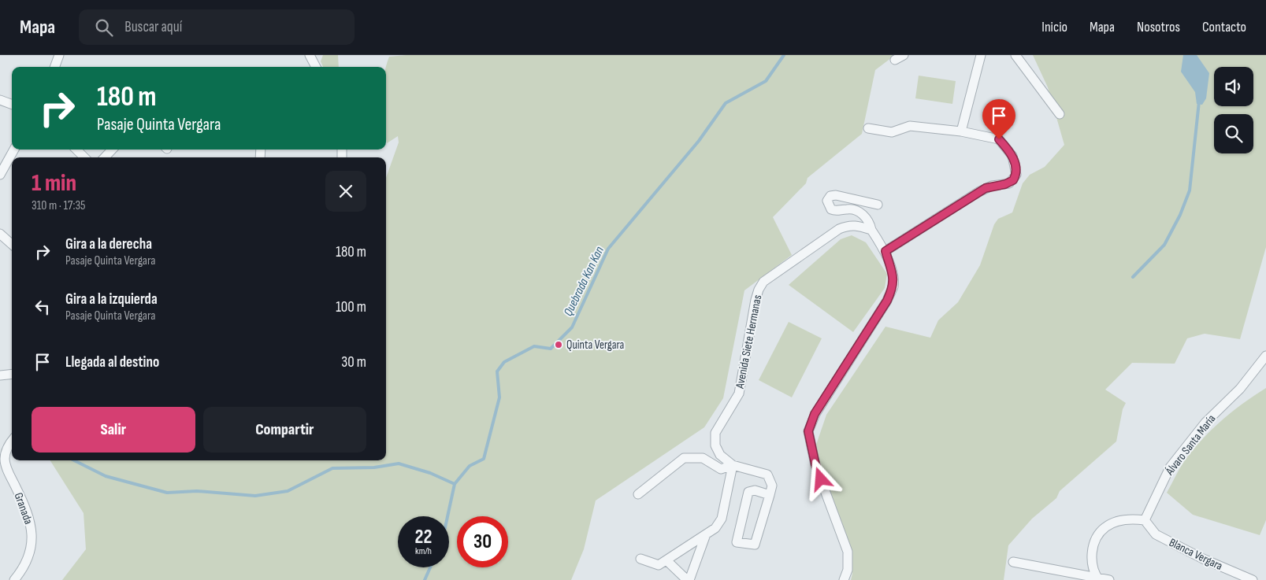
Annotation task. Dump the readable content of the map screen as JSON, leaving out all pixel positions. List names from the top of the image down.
{
  "streets": {
    "street": [
      "Avenida Siete Hermanas",
      "Álvaro Santa María",
      "Granada",
      "Blanca Vergara"
    ]
  },
  "crossings": [
    ["Álvaro Santa María", "Blanca Vergara"]
  ],
  "water": ["Quebrada Kan Kan"],
  "places": ["Quinta Vergara"],
  "page": {
    "header": "Mapa",
    "search": "Buscar aquí",
    "nav": [
      "Inicio",
      "Mapa",
      "Nosotros",
      "Contacto"
    ],
    "turn": ["180 m", "Pasaje Quinta Vergara"],
    "heading": ["1 min", "310 m · 17:35"],
    "list": [
      {
        "name": "Gira a la derecha",
        "note": "Pasaje Quinta Vergara",
        "value": "180 m"
      },
      {
        "name": "Gira a la izquierda",
        "note": "Pasaje Quinta Vergara",
        "value": "100 m"
      },
      {
        "name": "Llegada al destino",
        "value": "30 m"
      }
    ],
    "buttons": ["Salir", "Compartir"],
    "speed": "22 km/h",
    "limit": "30"
  }
}
